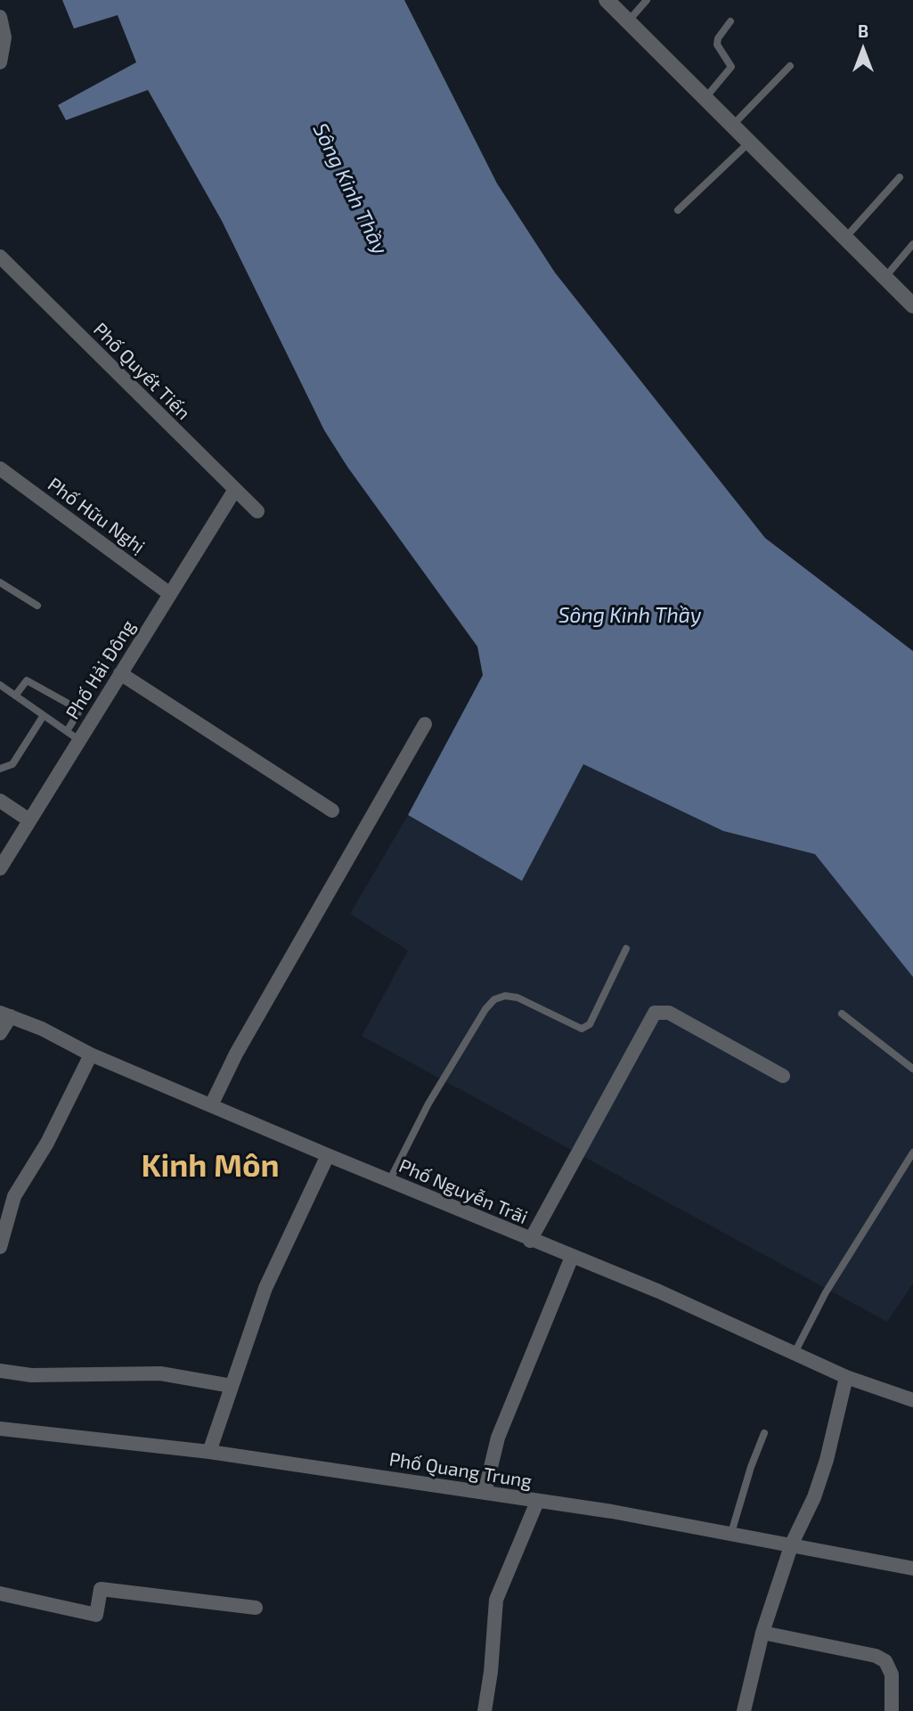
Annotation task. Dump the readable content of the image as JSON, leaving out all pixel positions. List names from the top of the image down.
{
  "streets": {
    "street": [
      "Phố Quyết Tiến",
      "Phố Hữu Nghị",
      "Phố Hải Đông",
      "Phố Nguyễn Trãi",
      "Phố Quang Trung"
    ]
  },
  "crossings": [
    ["Phố Quyết Tiến", "Phố Hải Đông"],
    ["Phố Hữu Nghị", "Phố Hải Đông"]
  ],
  "districts": ["Kinh Môn"],
  "water": ["Sông Kinh Thầy"],
  "north": "top"
}
